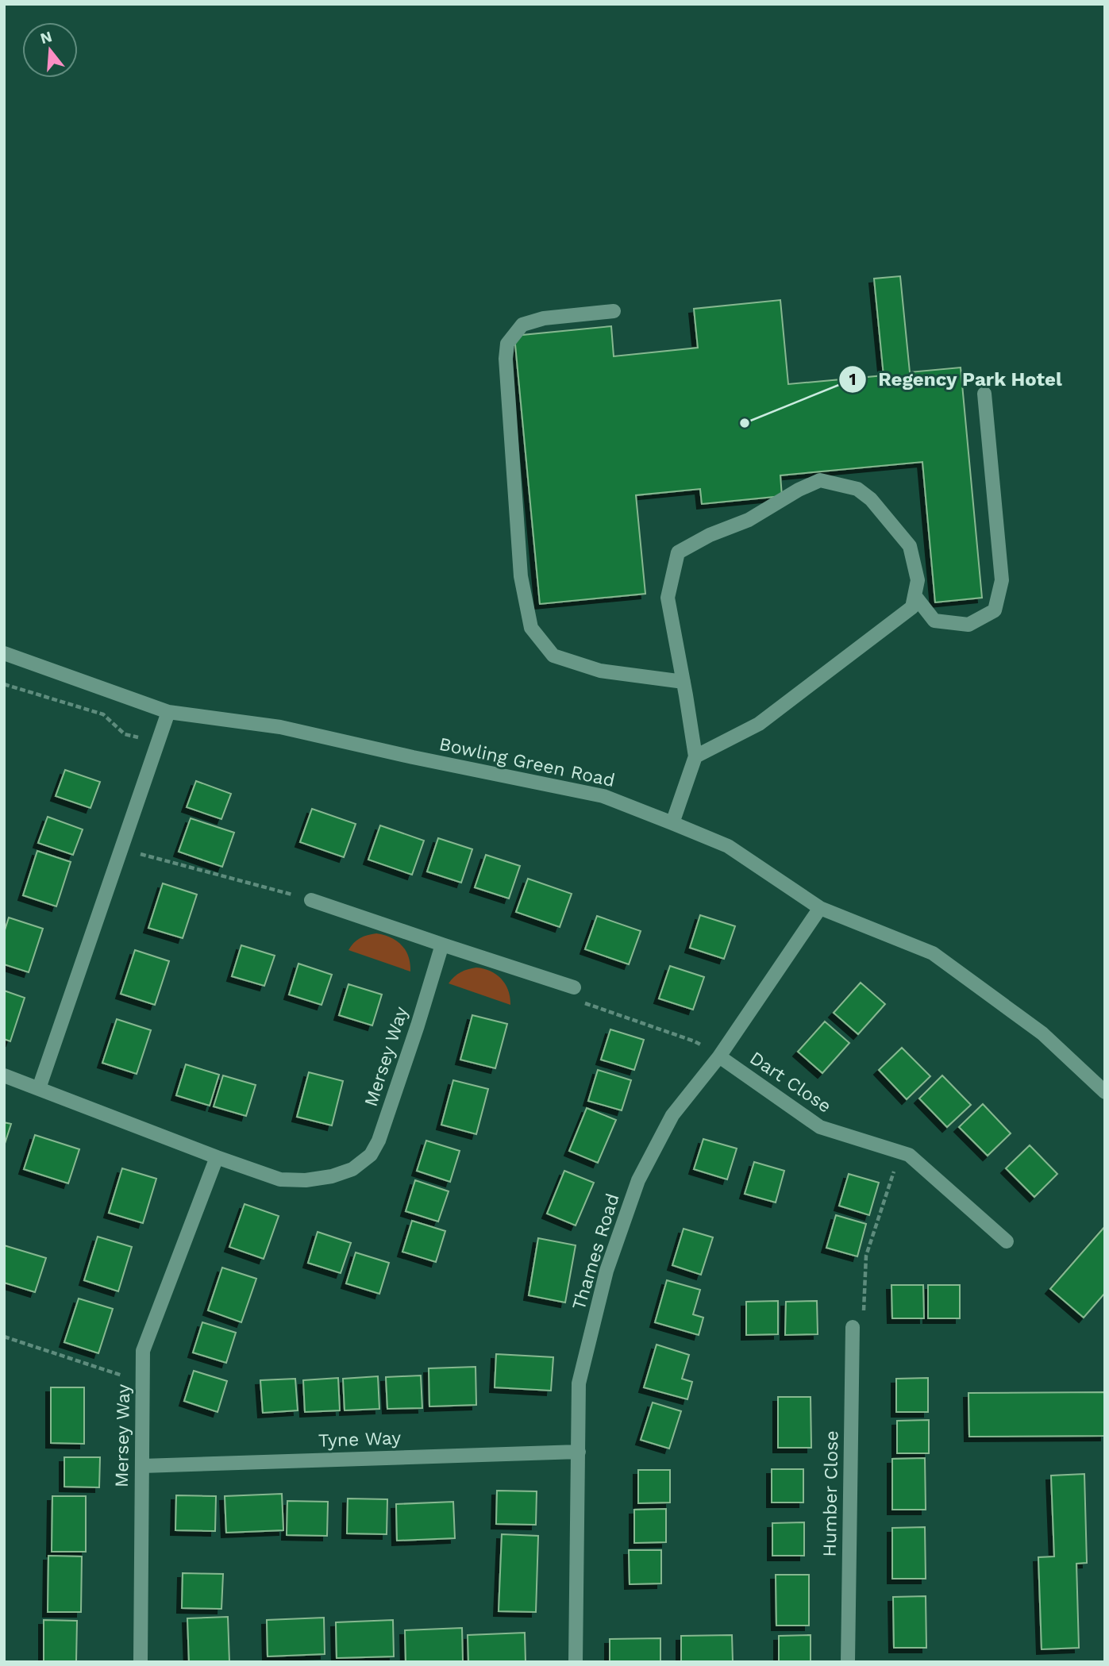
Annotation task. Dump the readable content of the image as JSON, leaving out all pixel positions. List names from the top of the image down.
{
  "streets": {
    "street": [
      "Bowling Green Road",
      "Mersey Way",
      "Dart Close",
      "Thames Road",
      "Tyne Way",
      "Humber Close"
    ]
  },
  "crossings": [
    ["Bowling Green Road", "Thames Road"],
    ["Mersey Way", "Tyne Way"],
    ["Dart Close", "Thames Road"],
    ["Thames Road", "Tyne Way"]
  ],
  "places": ["Regency Park Hotel"],
  "north": "top"
}
